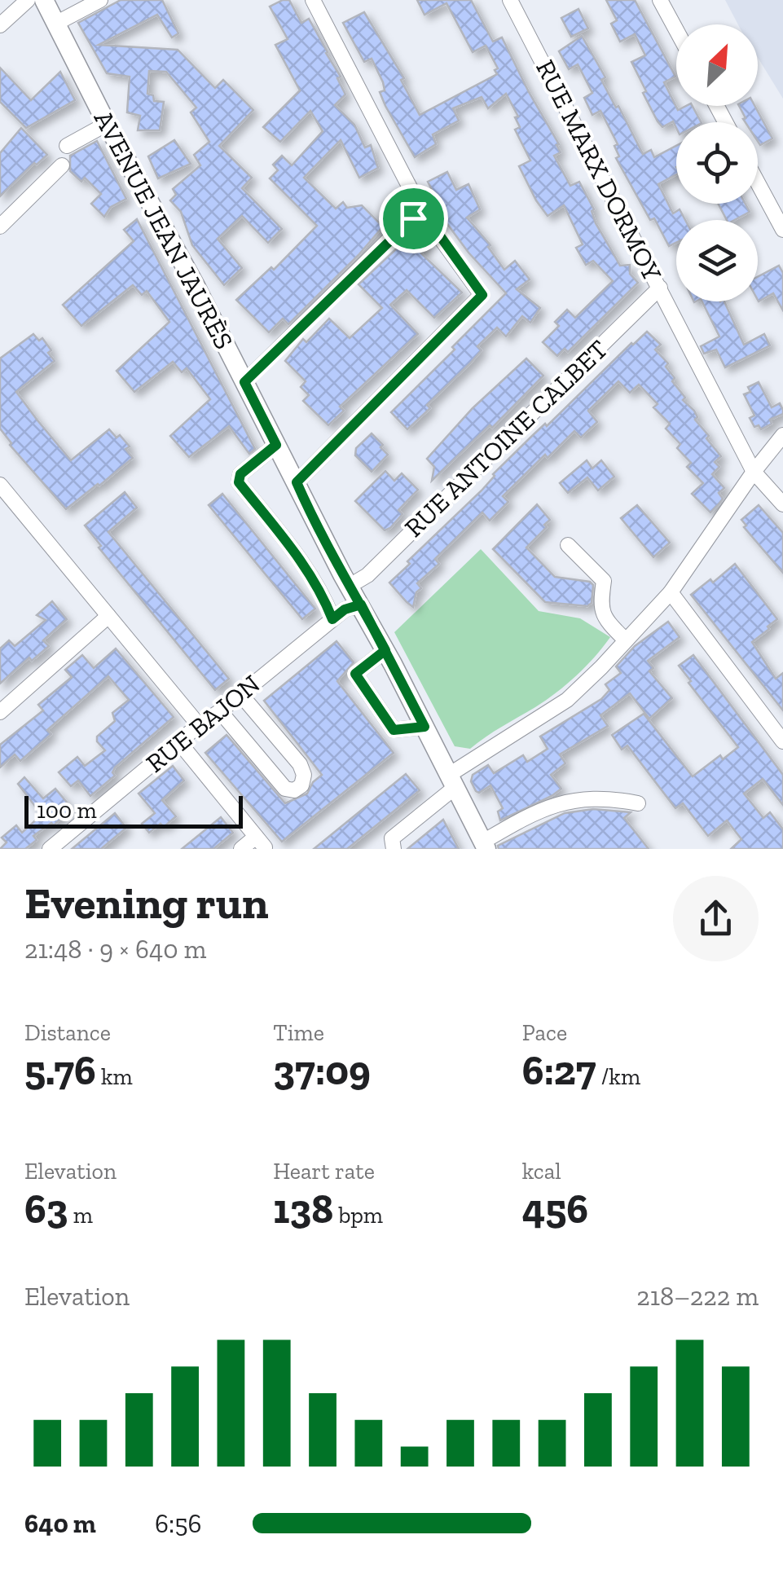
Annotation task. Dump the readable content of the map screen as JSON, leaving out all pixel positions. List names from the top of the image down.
{
  "streets": {
    "main road": ["AVENUE JEAN JAURÈS"],
    "street": ["RUE MARX DORMOY", "RUE ANTOINE CALBET", "RUE BAJON"]
  },
  "crossings": [
    ["RUE MARX DORMOY", "RUE ANTOINE CALBET"],
    ["AVENUE JEAN JAURÈS", "RUE ANTOINE CALBET"],
    ["AVENUE JEAN JAURÈS", "RUE BAJON"]
  ],
  "scale_bar": "100 m",
  "north": "top right",
  "page": {
    "scale": "100 m",
    "heading": ["Evening run", "21:48 · 9 × 640 m"],
    "stats": [
      ["Distance", "5.76 km"],
      ["Time", "37:09"],
      ["Pace", "6:27 /km"],
      ["Elevation", "63 m"],
      ["Heart rate", "138 bpm"],
      ["kcal", "456"]
    ],
    "chart": ["Elevation", "218–222 m"],
    "list": [
      {
        "name": "640 m",
        "note": "6:56"
      }
    ]
  }
}
